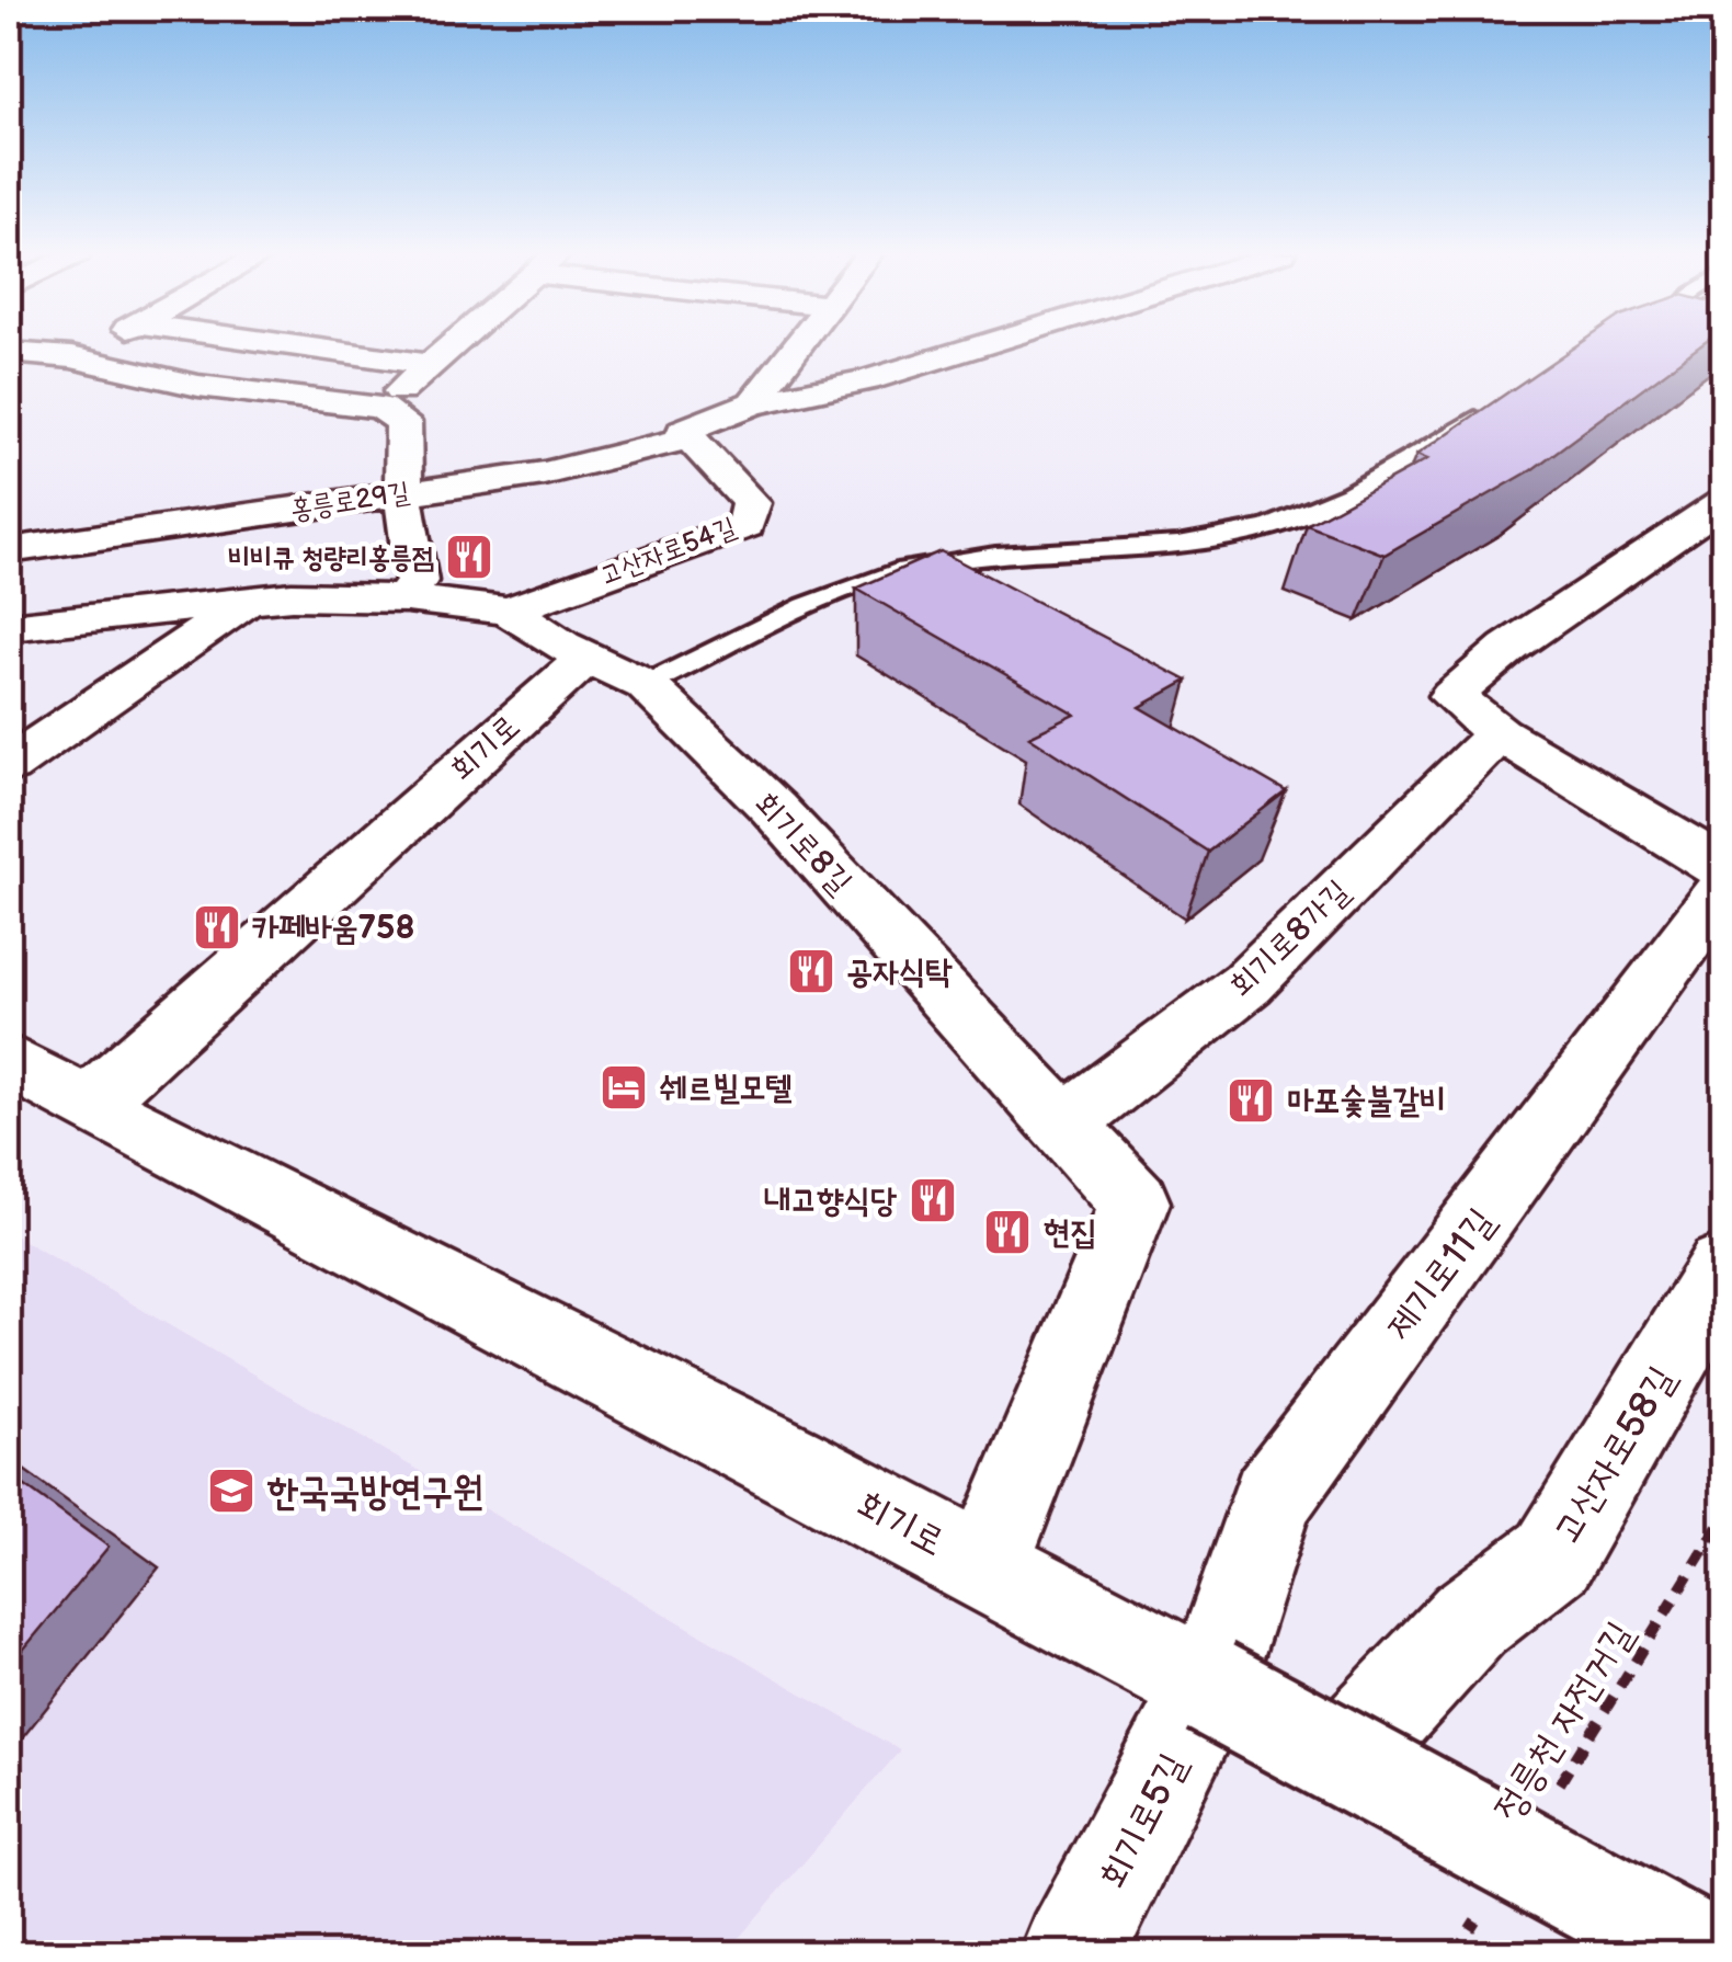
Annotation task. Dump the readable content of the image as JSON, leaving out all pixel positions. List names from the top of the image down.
{
  "streets": {
    "street": [
      "홍릉로29길",
      "고산자로54길",
      "회기로",
      "회기로8길",
      "회기로8가길",
      "제기로11길",
      "고산자로58길",
      "회기로5길"
    ],
    "path": ["정릉천 자전거길"]
  },
  "crossings": [
    ["홍릉로29길", "고산자로54길"],
    ["고산자로54길", "회기로8길"],
    ["회기로", "회기로8길"],
    ["회기로", "제기로11길"],
    ["회기로", "고산자로58길"],
    ["회기로", "회기로5길"],
    ["회기로8길", "회기로8가길"],
    ["제기로11길", "회기로5길"]
  ],
  "places": {
    "restaurant": [
      "비비큐 청량리홍릉점",
      "카페바움758",
      "공자식탁",
      "마포숯불갈비",
      "내고향식당",
      "현집"
    ],
    "hotel": ["쉐르빌모텔"],
    "school or university": ["한국국방연구원"]
  }
}
